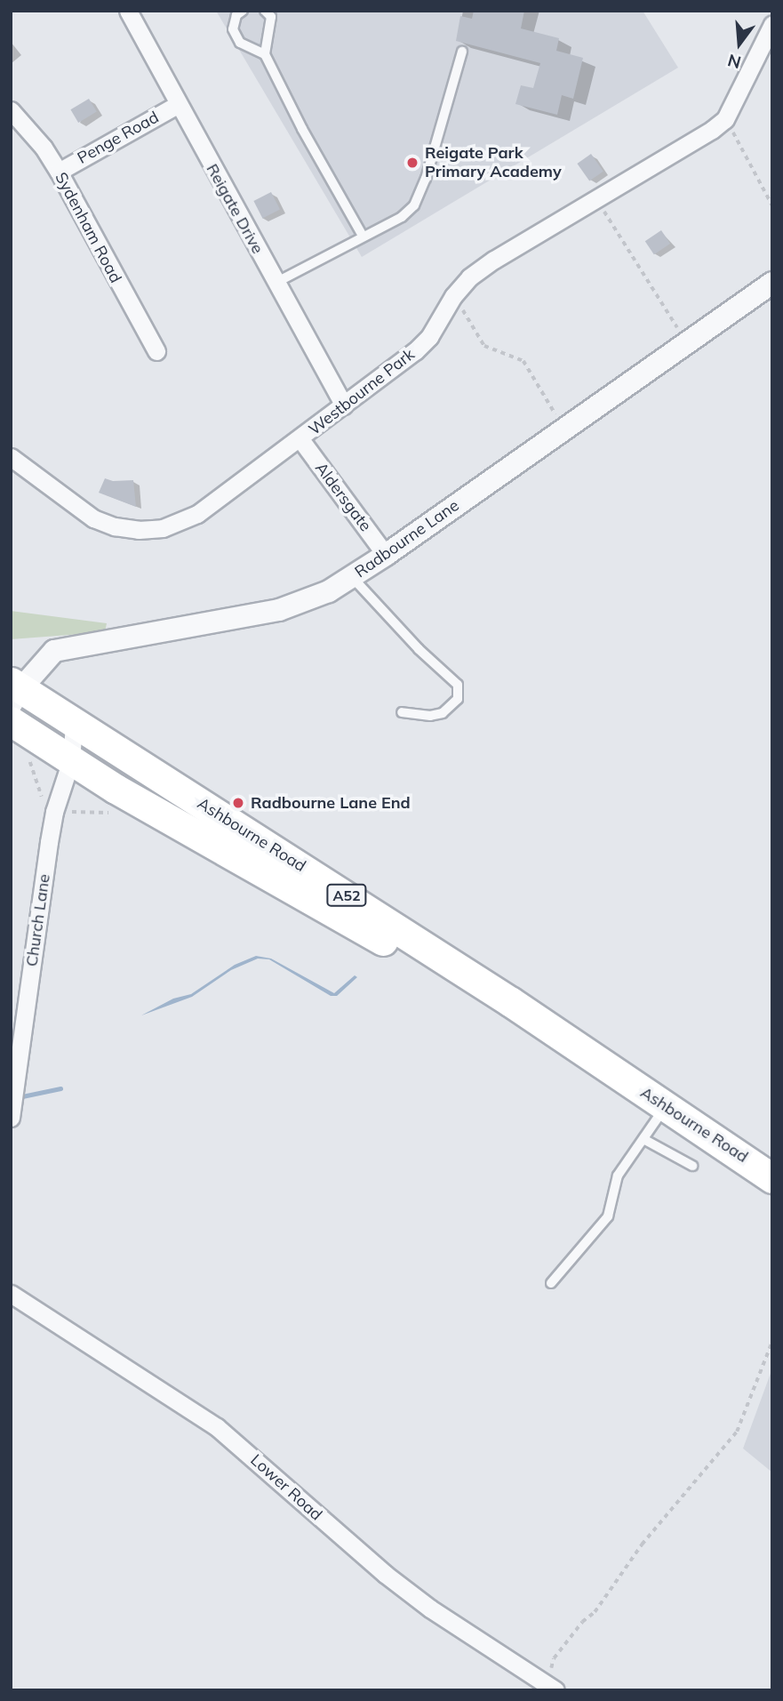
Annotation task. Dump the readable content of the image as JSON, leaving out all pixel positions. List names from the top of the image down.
{
  "streets": {
    "highway": ["Ashbourne Road", "A52"],
    "street": [
      "Penge Road",
      "Reigate Drive",
      "Sydenham Road",
      "Westbourne Park",
      "Aldersgate",
      "Radbourne Lane",
      "Church Lane",
      "Lower Road"
    ]
  },
  "crossings": [
    ["Penge Road", "Reigate Drive"],
    ["Penge Road", "Sydenham Road"],
    ["Reigate Drive", "Westbourne Park"],
    ["Westbourne Park", "Aldersgate"],
    ["Aldersgate", "Radbourne Lane"],
    ["Radbourne Lane", "Ashbourne Road"],
    ["Ashbourne Road", "Church Lane"]
  ],
  "places": ["Reigate Park Primary Academy", "Radbourne Lane End"],
  "north": "bottom"
}
